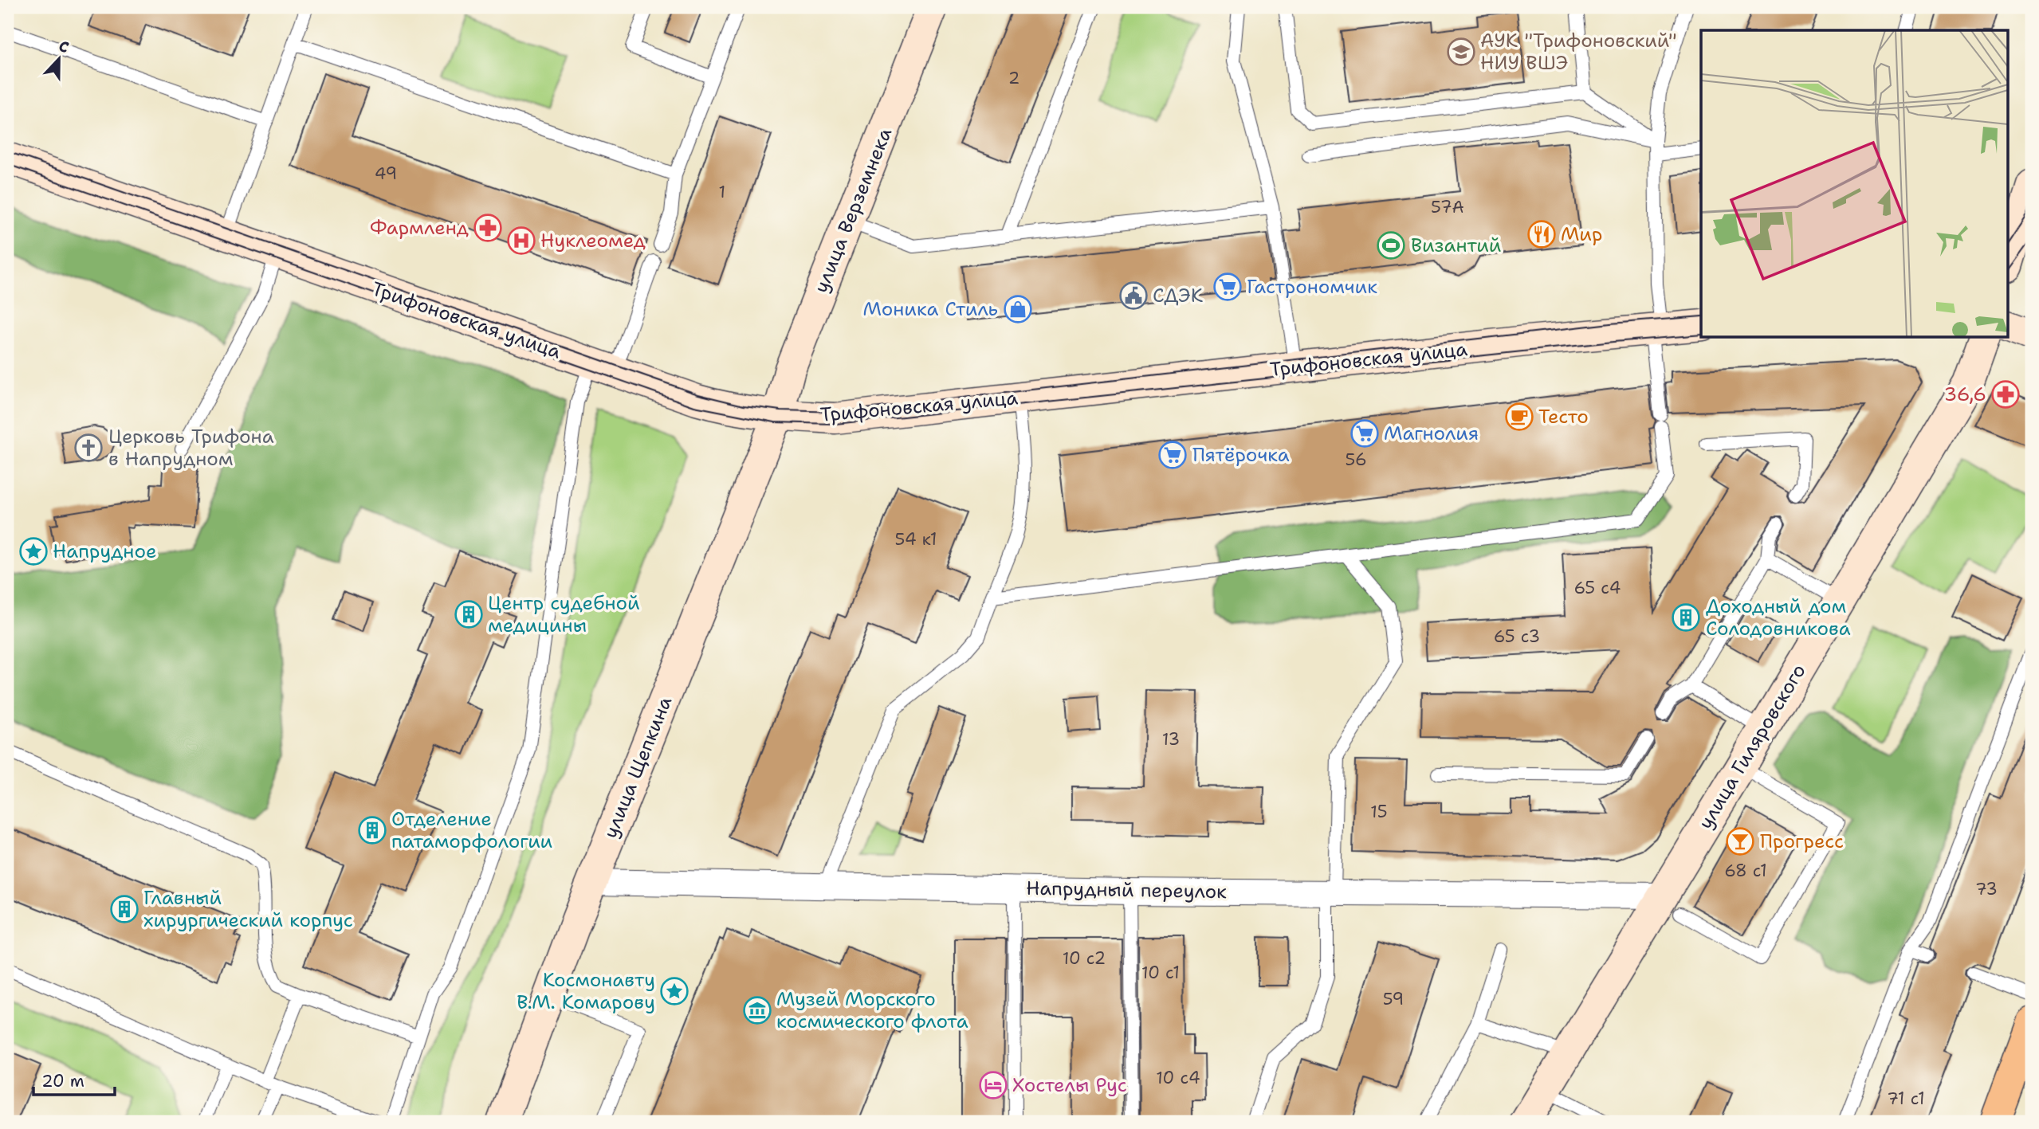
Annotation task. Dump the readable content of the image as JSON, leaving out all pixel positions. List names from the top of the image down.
{
  "streets": {
    "street": [
      "улица Верземнека",
      "Трифоновская улица",
      "улица Гиляровского",
      "улица Щепкина",
      "Напрудный переулок"
    ]
  },
  "crossings": [
    ["улица Верземнека", "Трифоновская улица"],
    ["улица Верземнека", "улица Щепкина"],
    ["Трифоновская улица", "улица Щепкина"],
    ["улица Гиляровского", "Напрудный переулок"],
    ["улица Щепкина", "Напрудный переулок"]
  ],
  "places": {
    "school or university": ["АУК \"Трифоновский\" НИУ ВШЭ"],
    "pharmacy": ["Фармленд", "36,6"],
    "restaurant": ["Мир"],
    "hospital": ["Нуклеомед"],
    "sports": ["Византий"],
    "supermarket": ["Гастрономчик", "Магнолия", "Пятёрочка"],
    "public building": ["СДЭК"],
    "shop": ["Моника Стиль"],
    "cafe": ["Тесто"],
    "church": ["Церковь Трифона в Напрудном"],
    "place": ["Напрудное", "Космонавту В.М. Комарову"],
    "building": [
      "Центр судебной медицины",
      "Доходный дом Солодовникова",
      "Отделение патаморфологии",
      "Главный хирургический корпус"
    ],
    "bar": ["Прогресс"],
    "museum": ["Музей Морского космического флота"],
    "hotel": ["Хостелы Рус"]
  },
  "house_numbers": [
    "2",
    "49",
    "1",
    "57А",
    "56",
    "54 к1",
    "65 с4",
    "65 с3",
    "13",
    "15",
    "68 с1",
    "73",
    "10 с2",
    "10 с1",
    "59",
    "10 с4",
    "71 с1"
  ],
  "scale_bar": "20 m",
  "north": "top"
}
